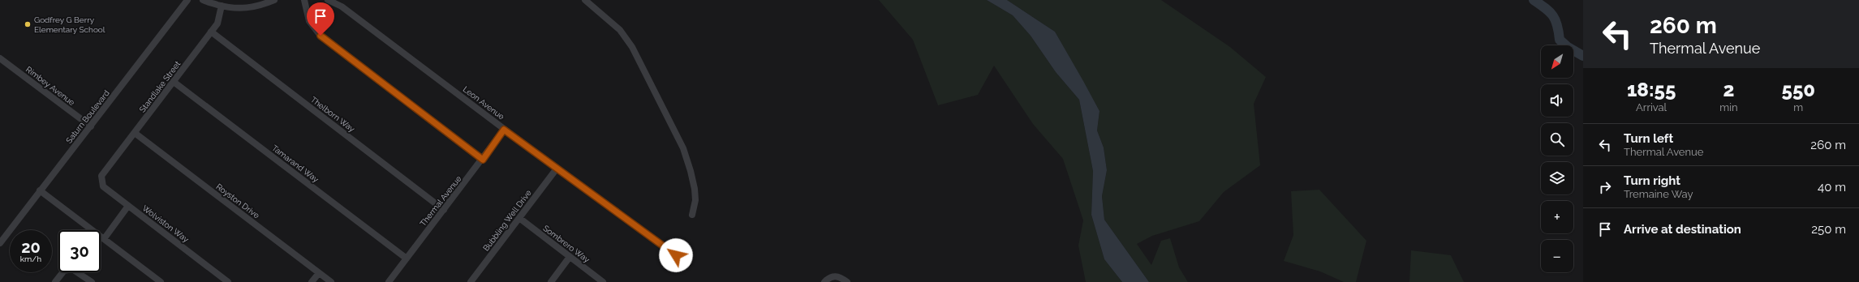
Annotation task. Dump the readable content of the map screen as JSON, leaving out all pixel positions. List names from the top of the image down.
{
  "streets": {
    "street": [
      "Rimbey Avenue",
      "Standlake Street",
      "Leon Avenue",
      "Thelborn Way",
      "Saturn Boulevard",
      "Tamarand Way",
      "Royston Drive",
      "Thermal Avenue",
      "Bubbling Well Drive",
      "Wolviston Way",
      "Sombrero Way"
    ]
  },
  "crossings": [
    ["Rimbey Avenue", "Saturn Boulevard"],
    ["Standlake Street", "Thelborn Way"],
    ["Standlake Street", "Tamarand Way"],
    ["Standlake Street", "Royston Drive"],
    ["Standlake Street", "Wolviston Way"],
    ["Leon Avenue", "Thermal Avenue"],
    ["Leon Avenue", "Bubbling Well Drive"],
    ["Thelborn Way", "Thermal Avenue"],
    ["Tamarand Way", "Thermal Avenue"],
    ["Bubbling Well Drive", "Sombrero Way"]
  ],
  "places": ["Godfrey G Berry Elementary School"],
  "north": "bottom left",
  "page": {
    "turn": ["260 m", "Thermal Avenue"],
    "map_buttons": ["+", "−"],
    "eta": [
      "18:55",
      "Arrival",
      "2",
      "min",
      "550",
      "m"
    ],
    "list": [
      {
        "name": "Turn left",
        "note": "Thermal Avenue",
        "value": "260 m"
      },
      {
        "name": "Turn right",
        "note": "Tremaine Way",
        "value": "40 m"
      },
      {
        "name": "Arrive at destination",
        "value": "250 m"
      }
    ],
    "speed": "20 km/h",
    "limit": "30"
  }
}
